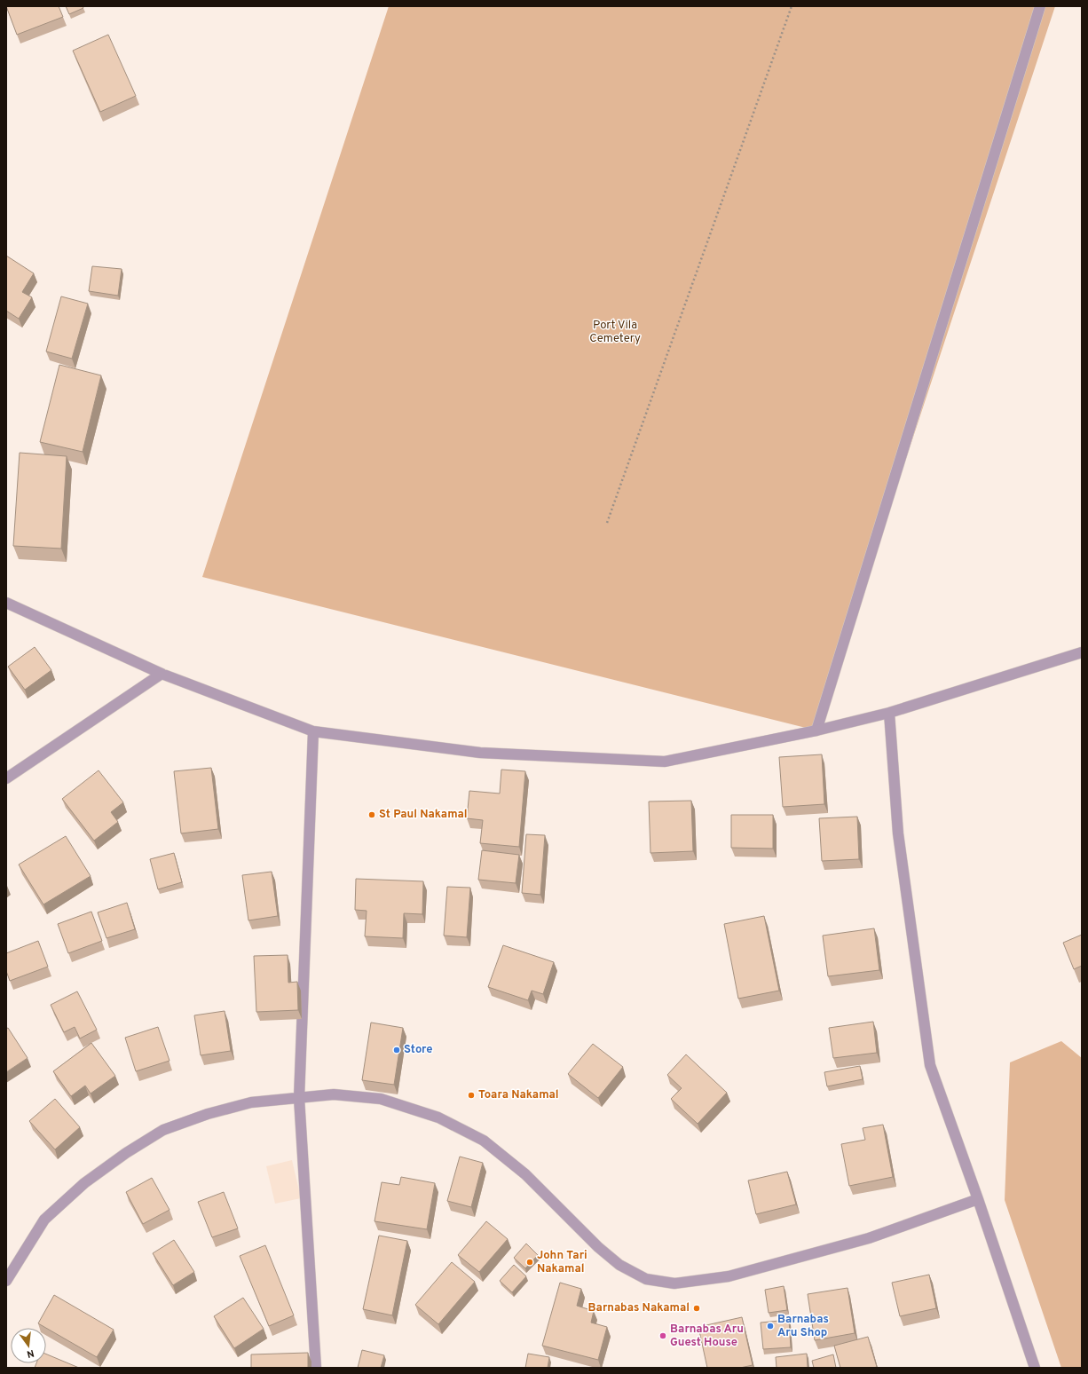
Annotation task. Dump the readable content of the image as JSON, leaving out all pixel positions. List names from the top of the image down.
{
  "parks": ["Port Vila Cemetery"],
  "places": [
    "St Paul Nakamal",
    "Store",
    "Toara Nakamal",
    "John Tari Nakamal",
    "Barnabas Nakamal",
    "Barnabas Aru Shop",
    "Barnabas Aru Guest House"
  ],
  "north": "bottom"
}
